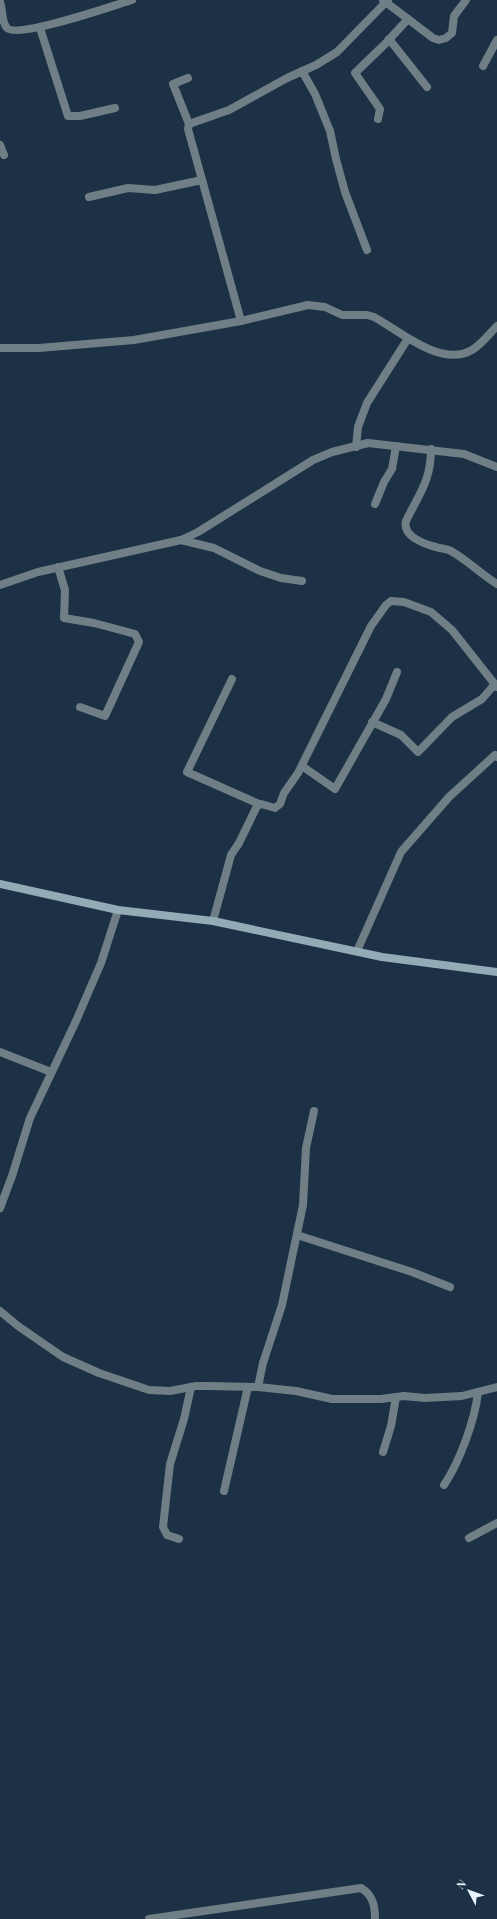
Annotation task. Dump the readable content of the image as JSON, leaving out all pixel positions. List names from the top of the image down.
{
  "north": "top left"
}
